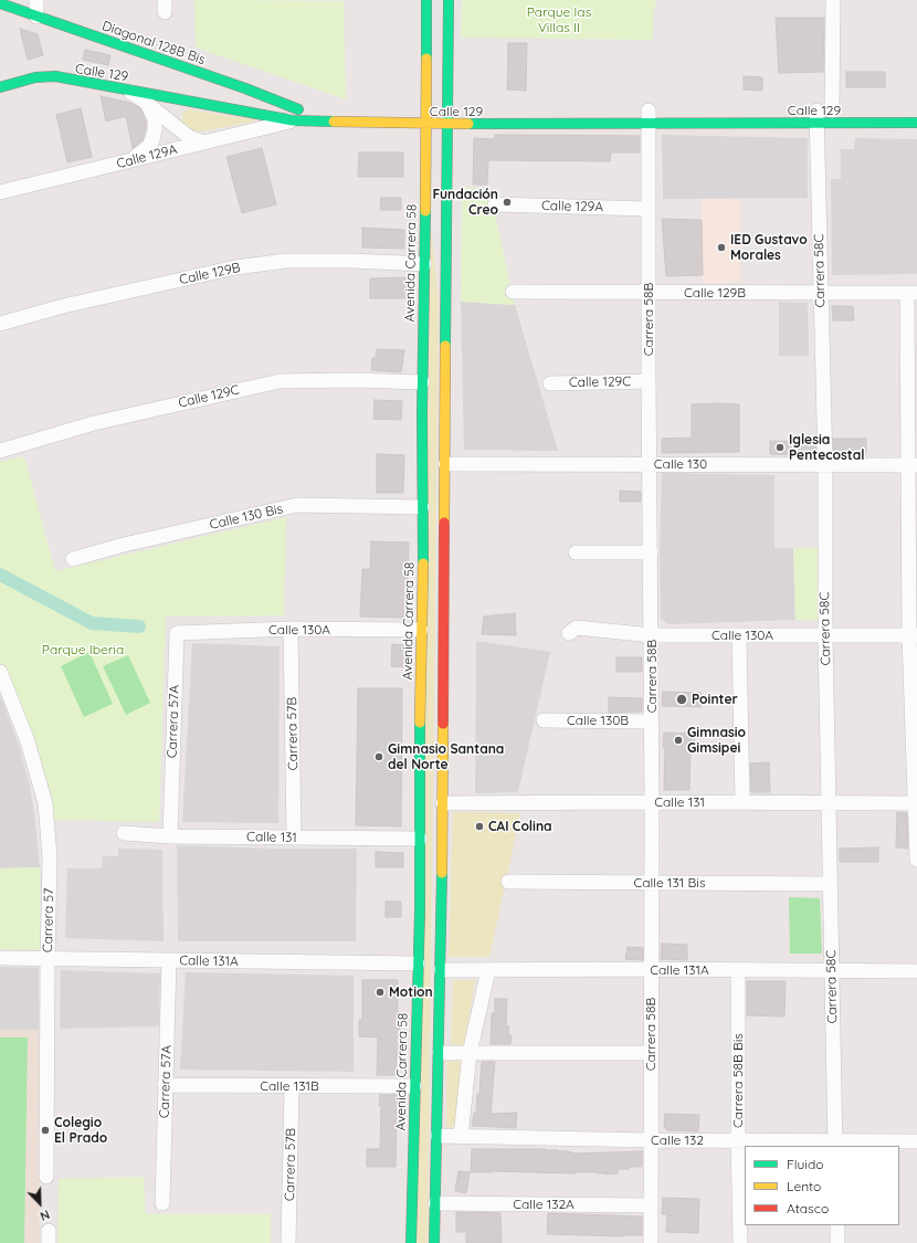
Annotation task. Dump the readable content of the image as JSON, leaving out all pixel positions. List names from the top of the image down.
{
  "streets": {
    "main road": ["Diagonal 128B Bis", "Calle 129", "Avenida Carrera 58"],
    "street": [
      "Calle 129A",
      "Carrera 58C",
      "Calle 129B",
      "Carrera 58B",
      "Calle 129C",
      "Calle 130",
      "Calle 130 Bis",
      "Calle 130A",
      "Calle 130B",
      "Carrera 57A",
      "Carrera 57B",
      "Calle 131",
      "Calle 131 Bis",
      "Carrera 57",
      "Calle 131A",
      "Carrera 58B Bis",
      "Calle 131B",
      "Calle 132",
      "Calle 132A"
    ]
  },
  "crossings": [
    ["Diagonal 128B Bis", "Calle 129"],
    ["Diagonal 128B Bis", "Calle 129A"],
    ["Calle 129", "Calle 129A"],
    ["Calle 129", "Avenida Carrera 58"],
    ["Calle 129", "Carrera 58C"],
    ["Calle 129", "Carrera 58B"],
    ["Calle 129A", "Carrera 58B"],
    ["Avenida Carrera 58", "Calle 129B"],
    ["Avenida Carrera 58", "Calle 129C"],
    ["Avenida Carrera 58", "Calle 130"],
    ["Avenida Carrera 58", "Calle 130 Bis"],
    ["Avenida Carrera 58", "Calle 130A"],
    ["Avenida Carrera 58", "Calle 131"],
    ["Avenida Carrera 58", "Calle 131A"],
    ["Avenida Carrera 58", "Calle 131B"],
    ["Avenida Carrera 58", "Calle 132"],
    ["Avenida Carrera 58", "Calle 132A"],
    ["Carrera 58C", "Calle 129B"],
    ["Carrera 58C", "Calle 130"],
    ["Carrera 58C", "Calle 130A"],
    ["Carrera 58C", "Calle 131"],
    ["Carrera 58C", "Calle 131 Bis"],
    ["Carrera 58C", "Calle 131A"],
    ["Carrera 58C", "Calle 132"],
    ["Calle 129B", "Carrera 58B"],
    ["Carrera 58B", "Calle 129C"],
    ["Carrera 58B", "Calle 130"],
    ["Carrera 58B", "Calle 130A"],
    ["Carrera 58B", "Calle 130B"],
    ["Carrera 58B", "Calle 131"],
    ["Carrera 58B", "Calle 131 Bis"],
    ["Carrera 58B", "Calle 131A"],
    ["Carrera 58B", "Calle 132"],
    ["Carrera 58B", "Calle 132A"],
    ["Calle 130A", "Carrera 57A"],
    ["Calle 130A", "Carrera 57B"],
    ["Carrera 57A", "Calle 131"],
    ["Carrera 57A", "Calle 131A"],
    ["Carrera 57A", "Calle 131B"],
    ["Carrera 57B", "Calle 131"],
    ["Carrera 57B", "Calle 131B"],
    ["Carrera 57", "Calle 131A"],
    ["Calle 131A", "Carrera 58B Bis"],
    ["Carrera 58B Bis", "Calle 132"]
  ],
  "parks": ["Parque las Villas II", "Parque Iberia"],
  "places": [
    "Fundación Creo",
    "IED Gustavo Morales",
    "Iglesia Pentecostal",
    "Pointer",
    "Gimnasio Gimsipei",
    "Gimnasio Santana del Norte",
    "CAI Colina",
    "Motion",
    "Colegio El Prado"
  ],
  "legend": ["Fluido", "Lento", "Atasco"],
  "north": "bottom right"
}
